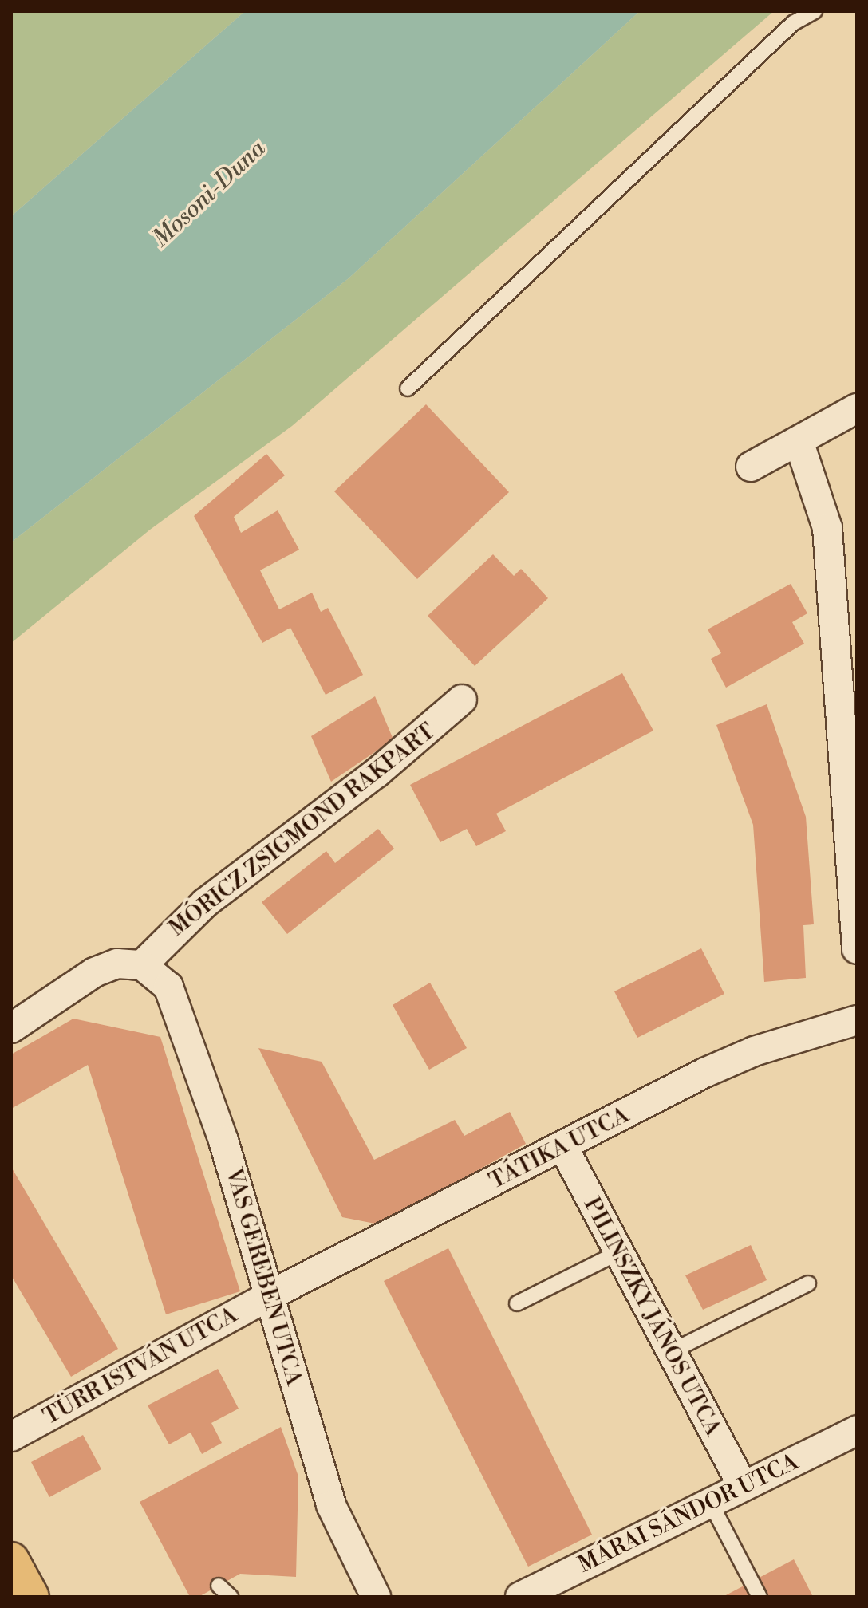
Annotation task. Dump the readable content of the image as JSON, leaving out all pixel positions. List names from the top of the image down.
{
  "streets": {
    "street": [
      "MÓRICZ ZSIGMOND RAKPART",
      "TÁTIKA UTCA",
      "VAS GEREBEN UTCA",
      "PILINSZKY JÁNOS UTCA",
      "TÜRR ISTVÁN UTCA",
      "MÁRAI SÁNDOR UTCA"
    ]
  },
  "crossings": [
    ["MÓRICZ ZSIGMOND RAKPART", "VAS GEREBEN UTCA"],
    ["TÁTIKA UTCA", "VAS GEREBEN UTCA"],
    ["TÁTIKA UTCA", "PILINSZKY JÁNOS UTCA"],
    ["TÁTIKA UTCA", "TÜRR ISTVÁN UTCA"],
    ["VAS GEREBEN UTCA", "TÜRR ISTVÁN UTCA"],
    ["PILINSZKY JÁNOS UTCA", "MÁRAI SÁNDOR UTCA"]
  ],
  "water": ["Mosoni-Duna"]
}
